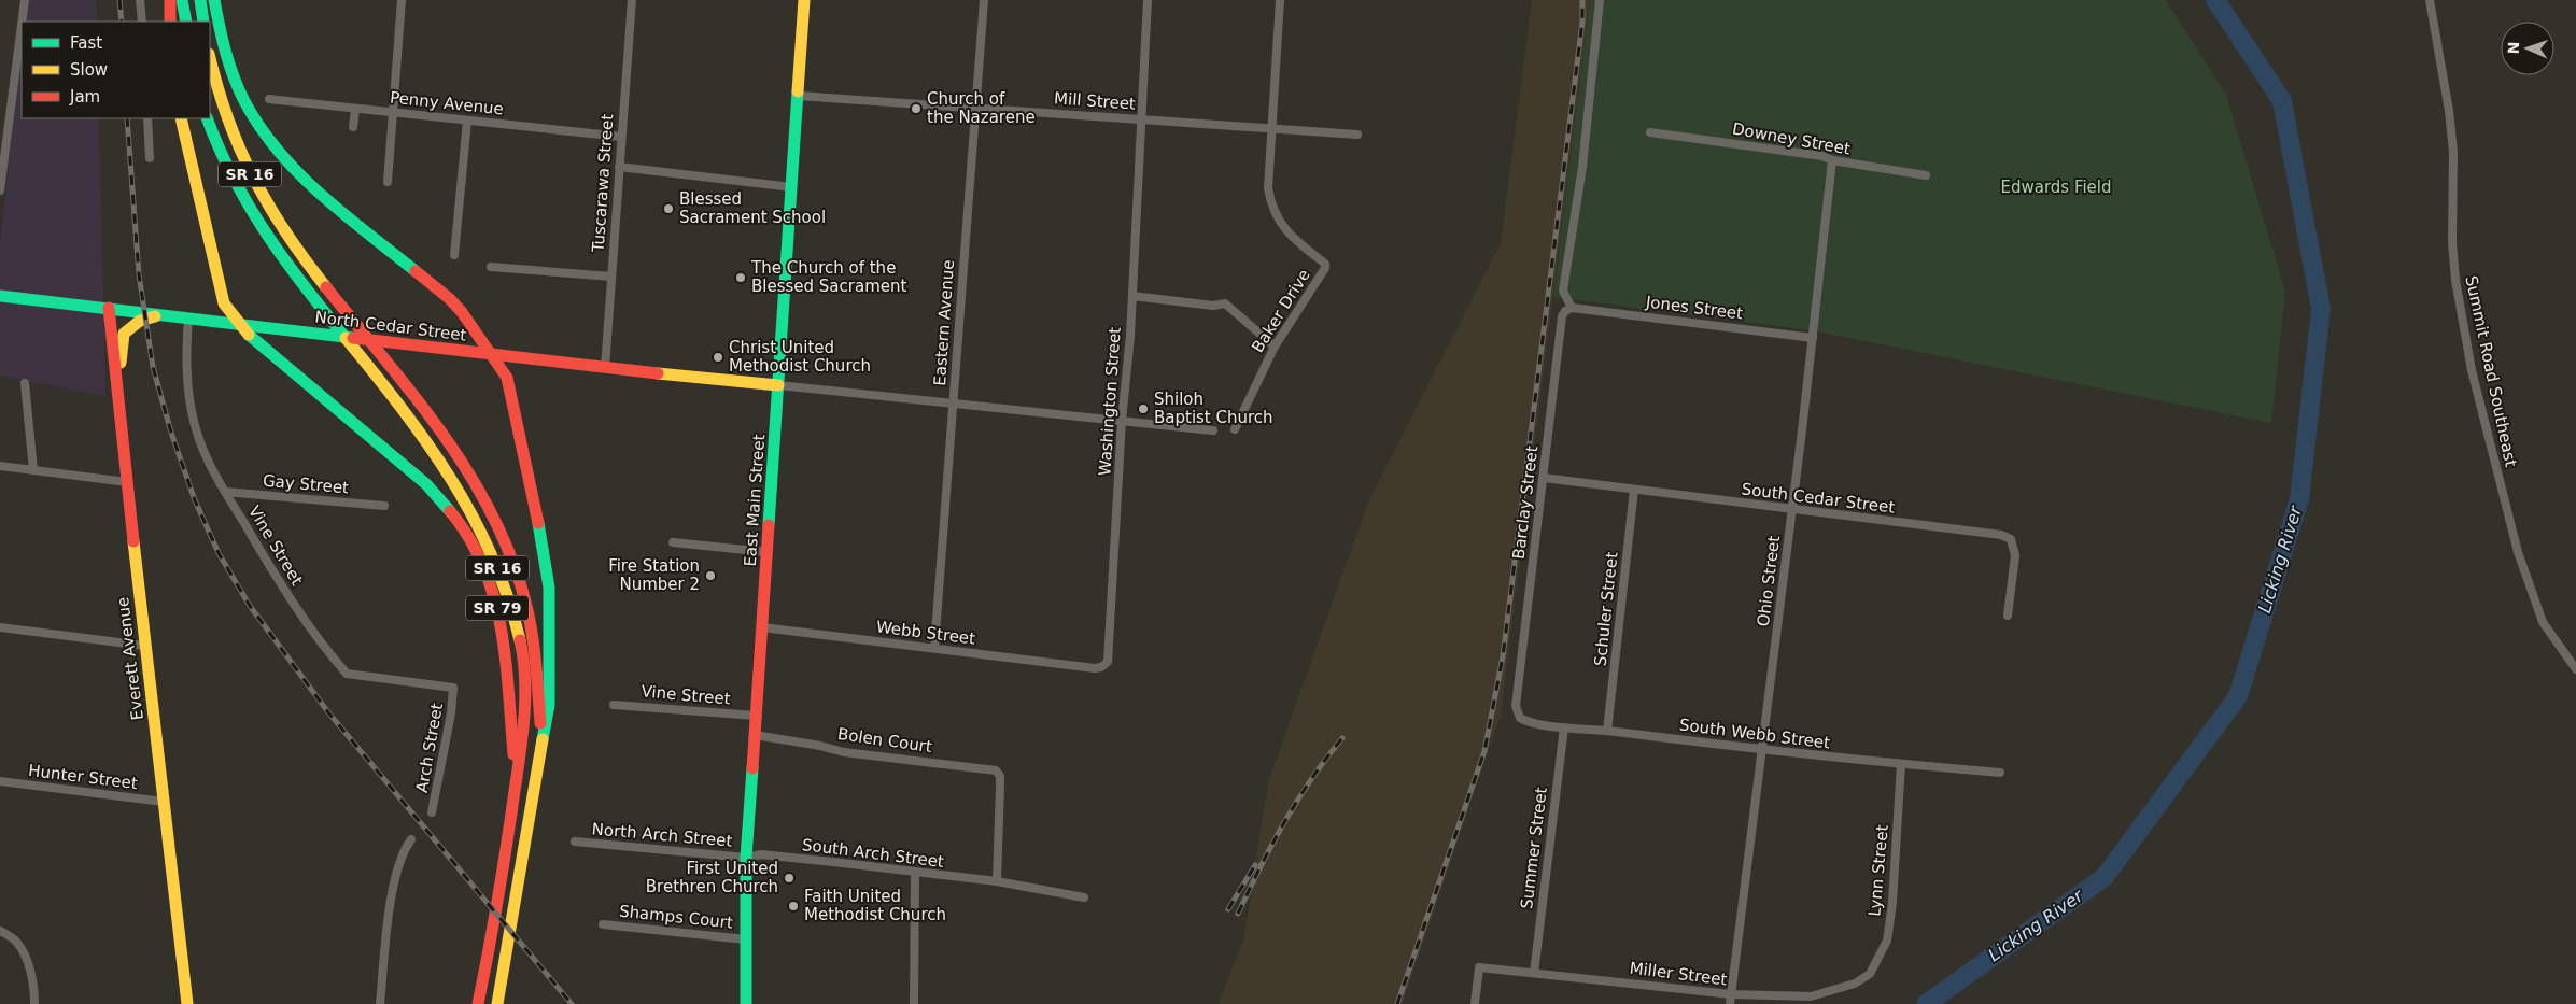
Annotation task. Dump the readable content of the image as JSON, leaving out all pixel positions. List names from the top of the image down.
{
  "streets": {
    "main road": [
      "SR 16",
      "North Cedar Street",
      "East Main Street",
      "SR 79",
      "Everett Avenue"
    ],
    "street": [
      "Mill Street",
      "Penny Avenue",
      "Downey Street",
      "Tuscarawa Street",
      "Jones Street",
      "Baker Drive",
      "Eastern Avenue",
      "Summit Road Southeast",
      "Washington Street",
      "Gay Street",
      "South Cedar Street",
      "Barclay Street",
      "Vine Street",
      "Ohio Street",
      "Schuler Street",
      "Webb Street",
      "South Webb Street",
      "Bolen Court",
      "Arch Street",
      "Hunter Street",
      "North Arch Street",
      "Summer Street",
      "South Arch Street",
      "Lynn Street",
      "Shamps Court",
      "Miller Street"
    ]
  },
  "crossings": [
    ["Mill Street", "Baker Drive"],
    ["Mill Street", "Eastern Avenue"],
    ["Mill Street", "Washington Street"],
    ["Mill Street", "East Main Street"],
    ["Penny Avenue", "Tuscarawa Street"],
    ["Downey Street", "Ohio Street"],
    ["SR 16", "SR 79"],
    ["Tuscarawa Street", "North Cedar Street"],
    ["Jones Street", "Barclay Street"],
    ["Jones Street", "Ohio Street"],
    ["Eastern Avenue", "Webb Street"],
    ["North Cedar Street", "East Main Street"],
    ["North Cedar Street", "Vine Street"],
    ["North Cedar Street", "SR 79"],
    ["North Cedar Street", "Everett Avenue"],
    ["Washington Street", "Webb Street"],
    ["Gay Street", "Vine Street"],
    ["South Cedar Street", "Barclay Street"],
    ["South Cedar Street", "Ohio Street"],
    ["South Cedar Street", "Schuler Street"],
    ["East Main Street", "Vine Street"],
    ["East Main Street", "Webb Street"],
    ["East Main Street", "Bolen Court"],
    ["East Main Street", "North Arch Street"],
    ["East Main Street", "South Arch Street"],
    ["East Main Street", "Shamps Court"],
    ["Barclay Street", "South Webb Street"],
    ["Vine Street", "Arch Street"],
    ["Ohio Street", "South Webb Street"],
    ["Ohio Street", "Miller Street"],
    ["Schuler Street", "South Webb Street"],
    ["Everett Avenue", "Hunter Street"],
    ["South Webb Street", "Summer Street"],
    ["South Webb Street", "Lynn Street"],
    ["Bolen Court", "South Arch Street"],
    ["North Arch Street", "South Arch Street"],
    ["Summer Street", "Miller Street"],
    ["Lynn Street", "Miller Street"]
  ],
  "water": ["Licking River"],
  "parks": ["Edwards Field"],
  "places": [
    "Church of the Nazarene",
    "Blessed Sacrament School",
    "The Church of the Blessed Sacrament",
    "Christ United Methodist Church",
    "Shiloh Baptist Church",
    "Fire Station Number 2",
    "First United Brethren Church",
    "Faith United Methodist Church"
  ],
  "legend": ["Fast", "Slow", "Jam"],
  "north": "left"
}
